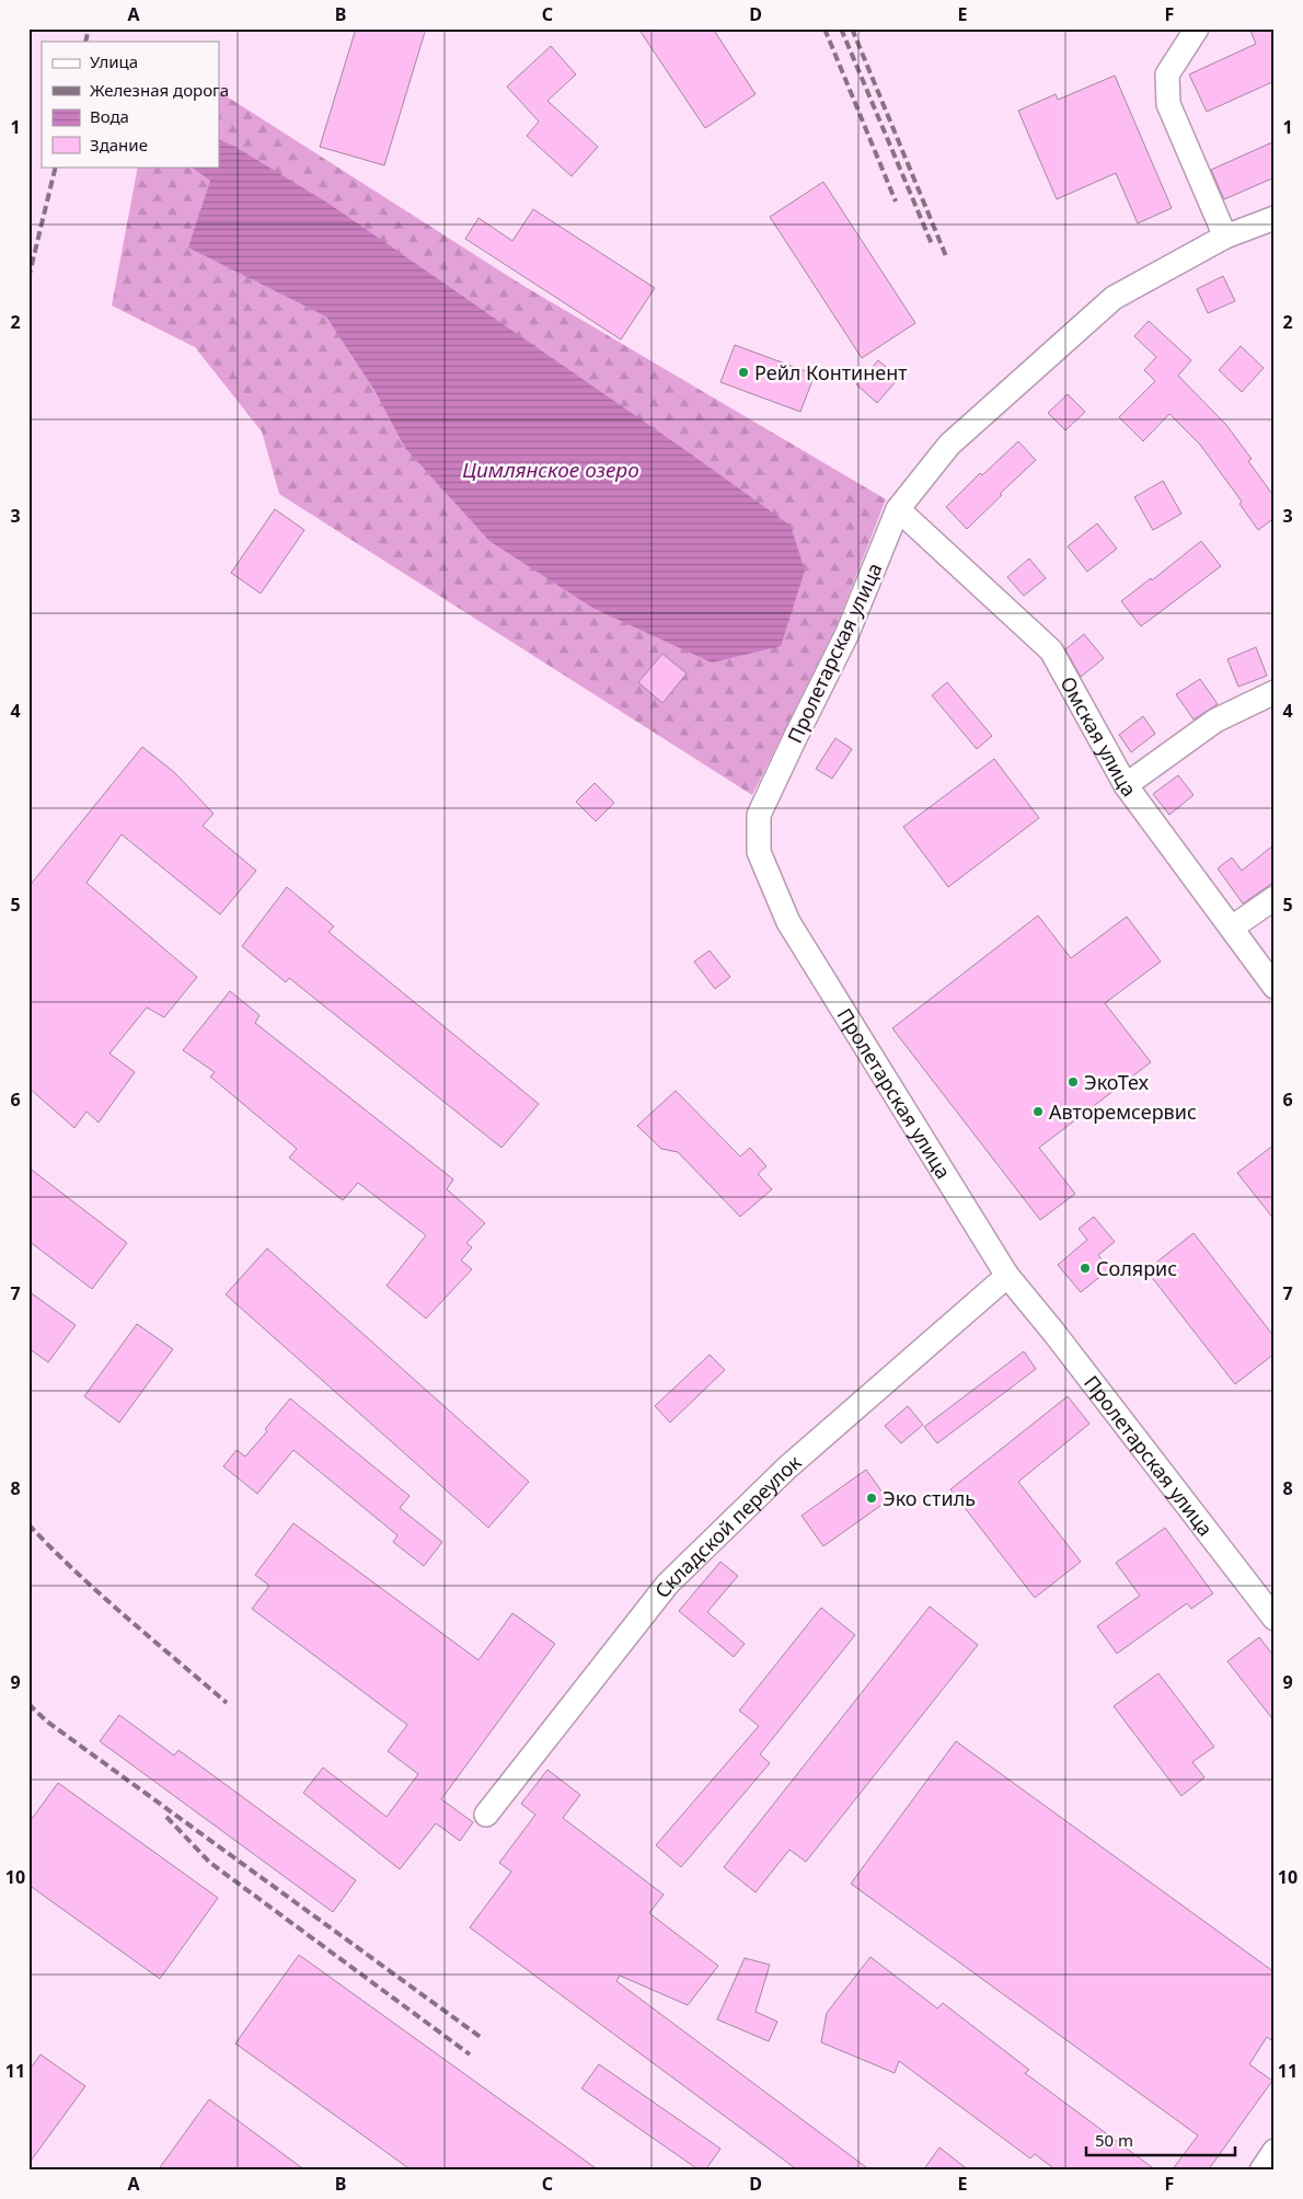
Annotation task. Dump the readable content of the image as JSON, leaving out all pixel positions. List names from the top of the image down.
{
  "streets": {
    "street": ["Пролетарская улица", "Омская улица", "Складской переулок"]
  },
  "crossings": [
    ["Пролетарская улица", "Омская улица"],
    ["Пролетарская улица", "Складской переулок"]
  ],
  "water": ["Цимлянское озеро"],
  "places": [
    "Рейл Континент",
    "ЭкоТех",
    "Авторемсервис",
    "Солярис",
    "Эко стиль"
  ],
  "legend": [
    "Улица",
    "Железная дорога",
    "Вода",
    "Здание"
  ],
  "scale_bar": "50 m",
  "grid": {
    "columns": [
      "A",
      "B",
      "C",
      "D",
      "E",
      "F"
    ],
    "rows": [
      "1",
      "2",
      "3",
      "4",
      "5",
      "6",
      "7",
      "8",
      "9",
      "10",
      "11"
    ]
  }
}
